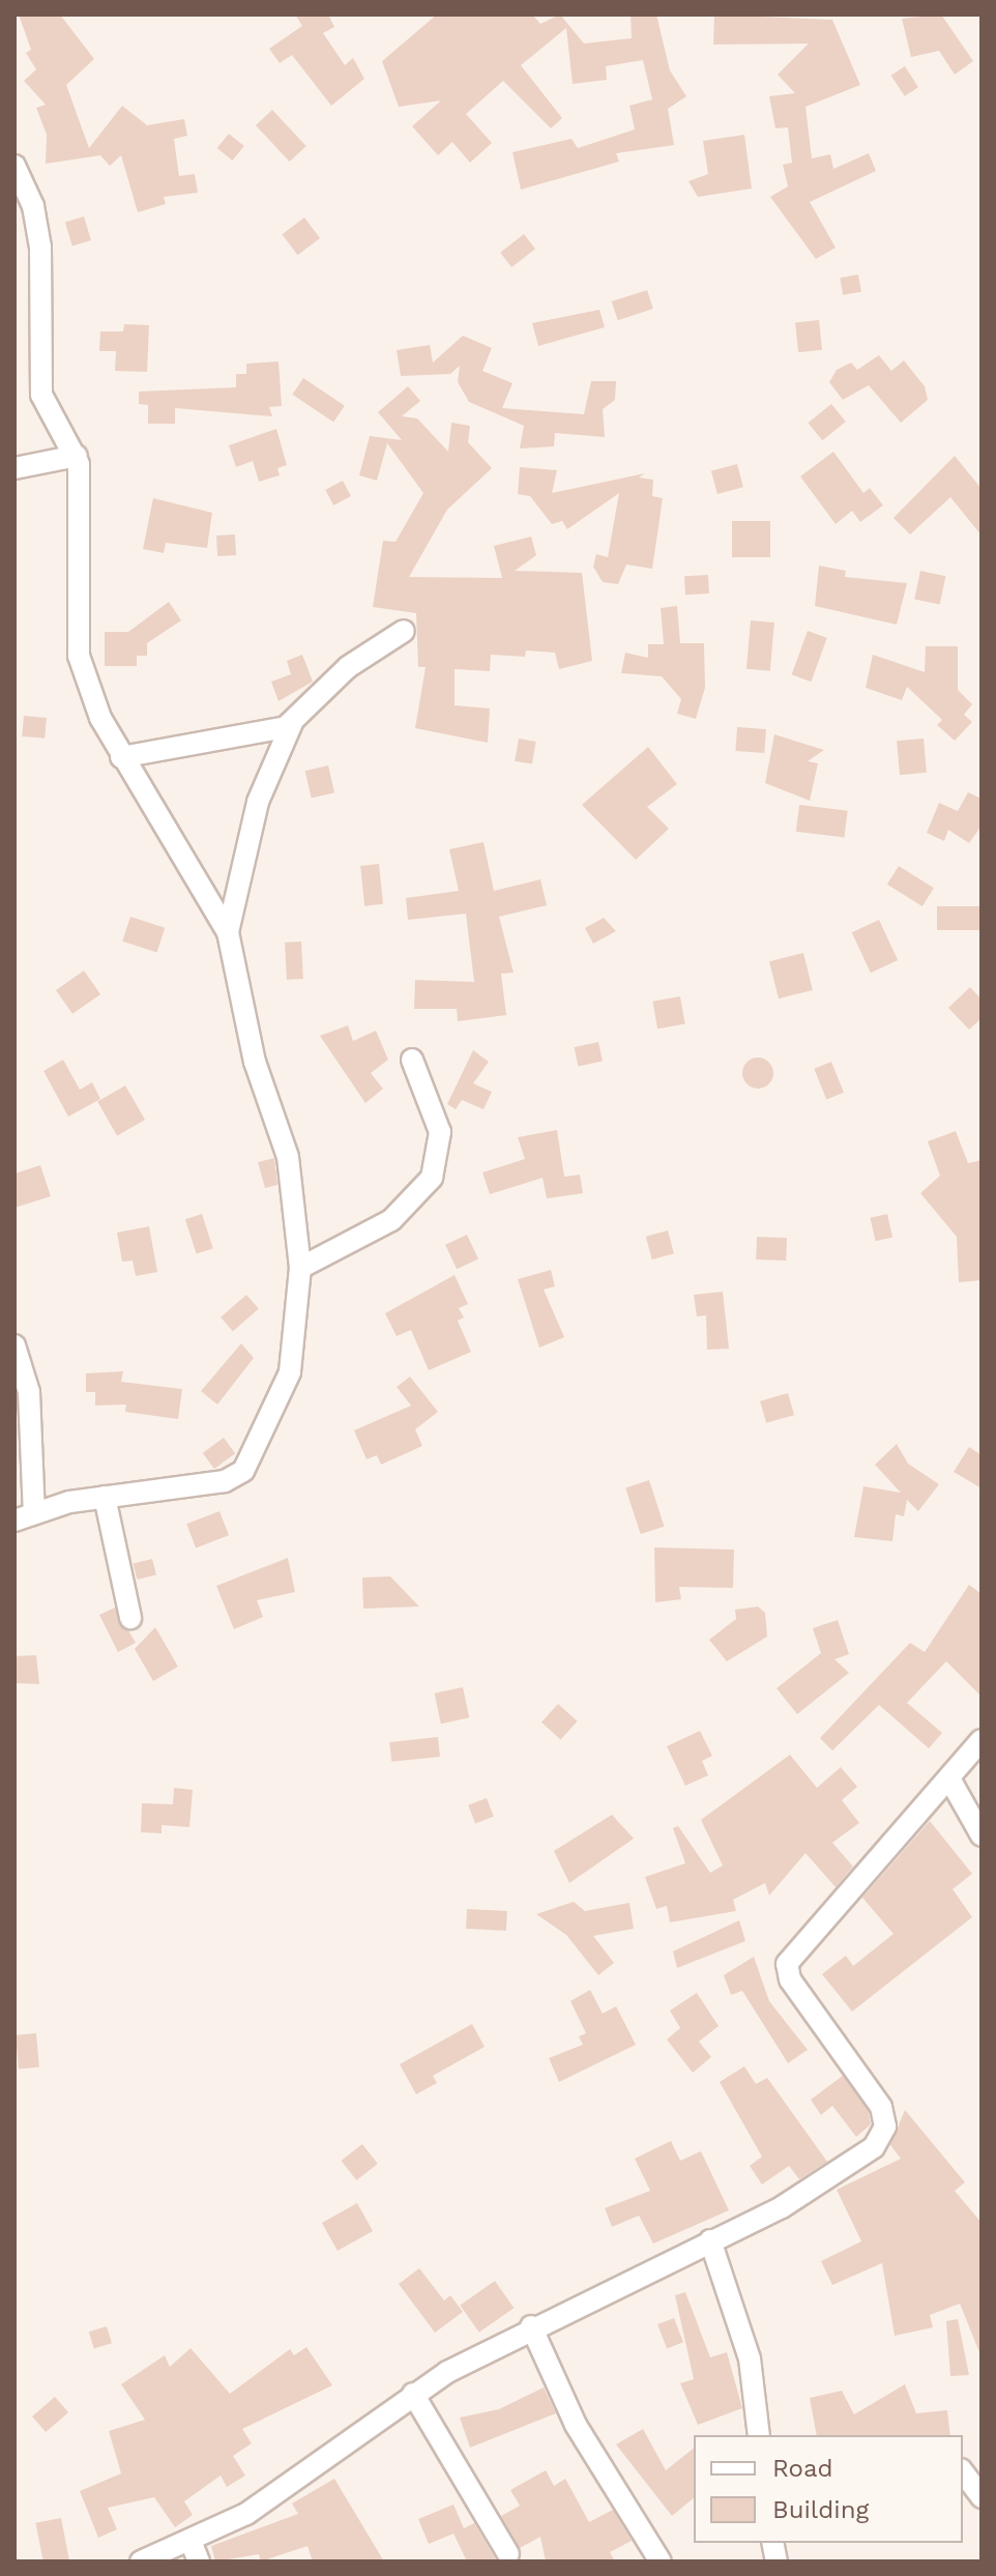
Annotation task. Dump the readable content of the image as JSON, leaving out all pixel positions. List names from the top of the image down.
{
  "legend": ["Road", "Building"]
}
